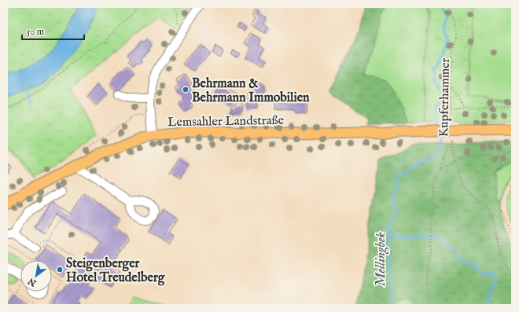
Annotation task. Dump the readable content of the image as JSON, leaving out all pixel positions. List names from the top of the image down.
{
  "streets": {
    "main road": ["Lemsahler Landstraße"],
    "path": ["Kupferhammer"]
  },
  "crossings": [
    ["Kupferhammer", "Lemsahler Landstraße"]
  ],
  "water": ["Mellingbek"],
  "places": ["Behrmann & Behrmann Immobilien", "Steigenberger Hotel Treudelberg"],
  "scale_bar": "50 m",
  "north": "bottom left"
}
